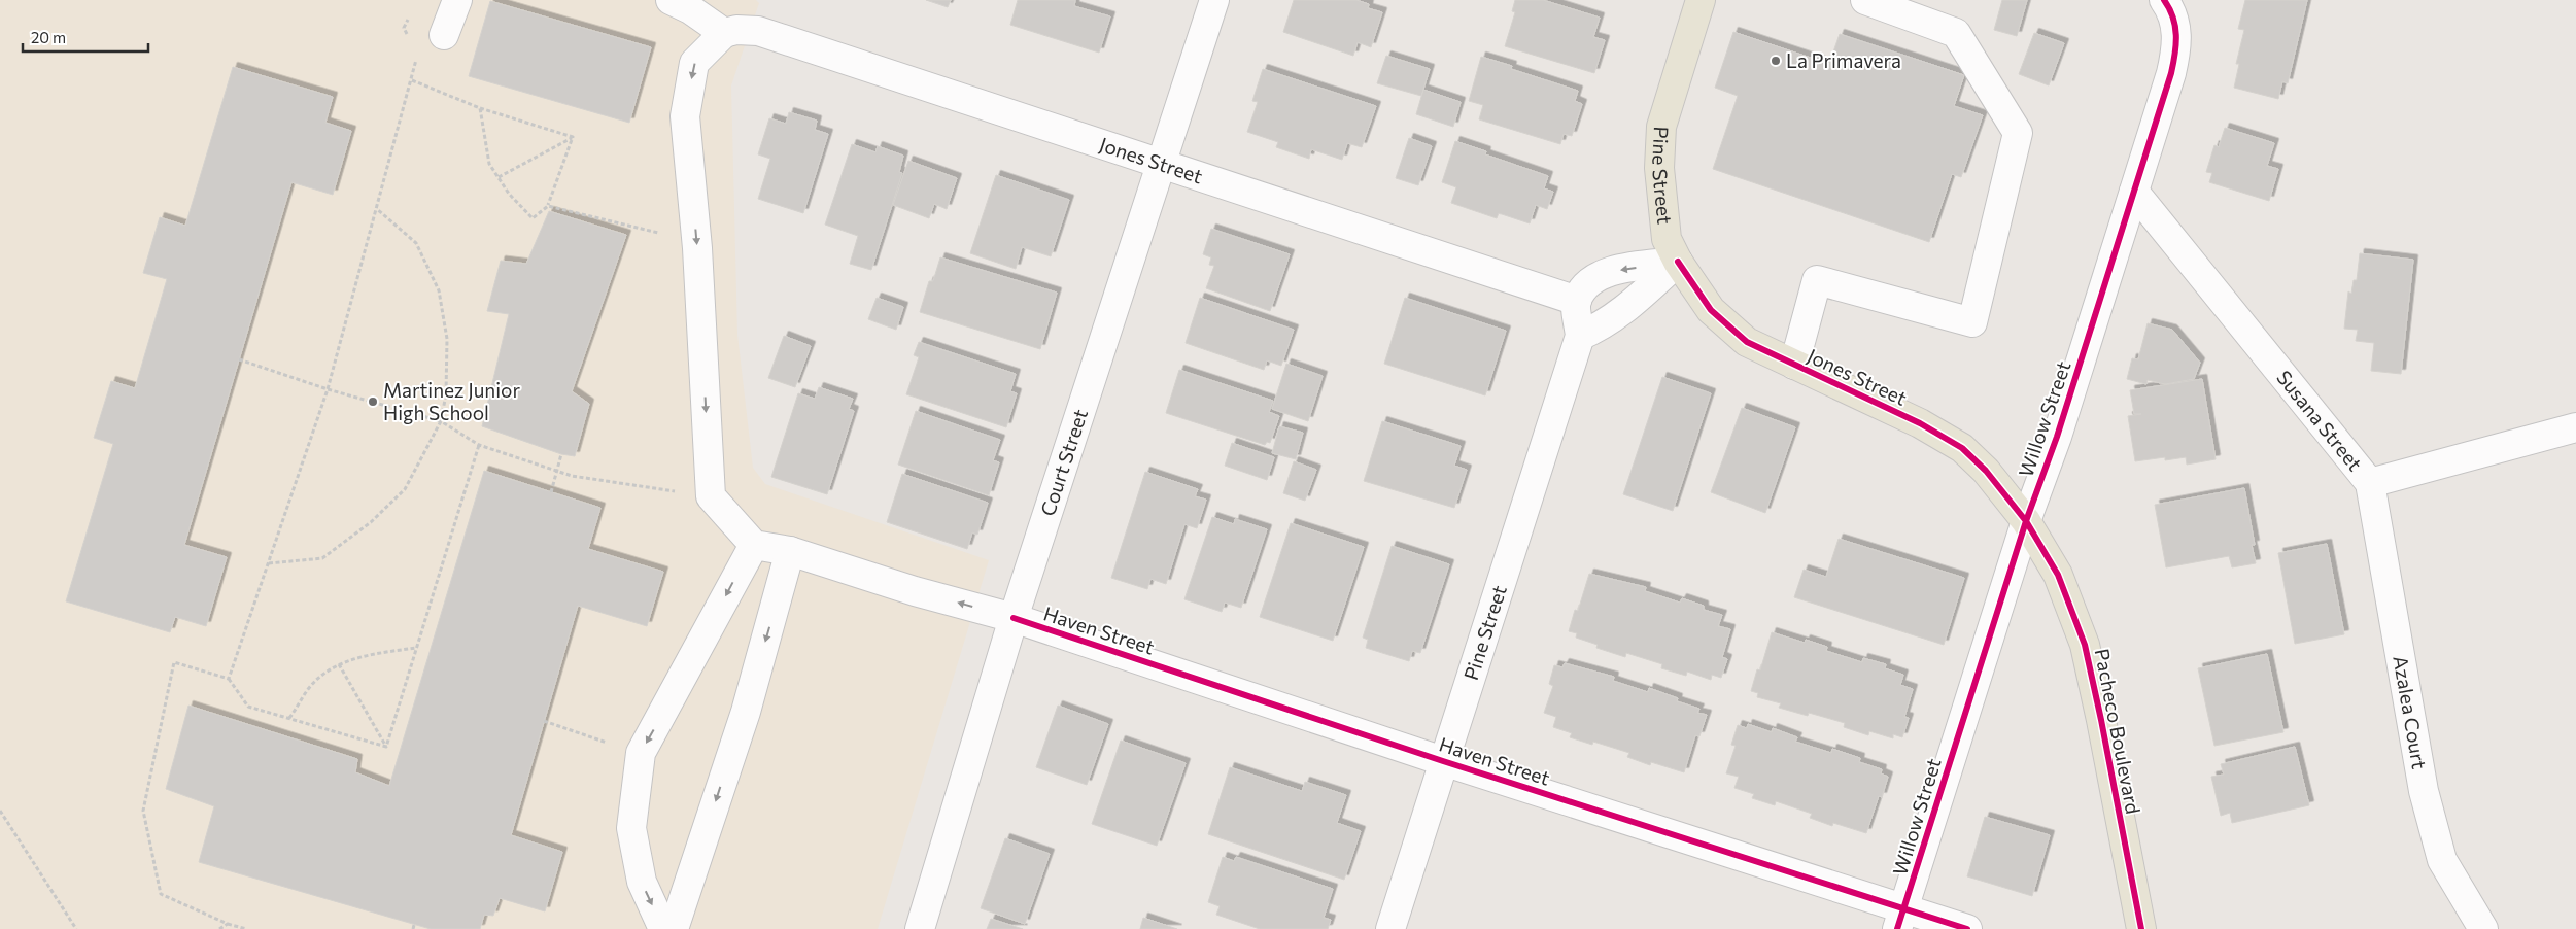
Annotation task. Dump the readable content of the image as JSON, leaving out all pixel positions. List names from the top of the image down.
{
  "streets": {
    "main road": ["Jones Street", "Pine Street", "Pacheco Boulevard"],
    "street": [
      "Willow Street",
      "Susana Street",
      "Court Street",
      "Haven Street",
      "Azalea Court"
    ]
  },
  "crossings": [
    ["Jones Street", "Pine Street"],
    ["Jones Street", "Willow Street"],
    ["Jones Street", "Court Street"],
    ["Jones Street", "Pacheco Boulevard"],
    ["Pine Street", "Haven Street"],
    ["Willow Street", "Susana Street"],
    ["Willow Street", "Haven Street"],
    ["Willow Street", "Pacheco Boulevard"],
    ["Susana Street", "Azalea Court"],
    ["Court Street", "Haven Street"]
  ],
  "places": ["La Primavera", "Martinez Junior High School"],
  "scale_bar": "20 m"
}
